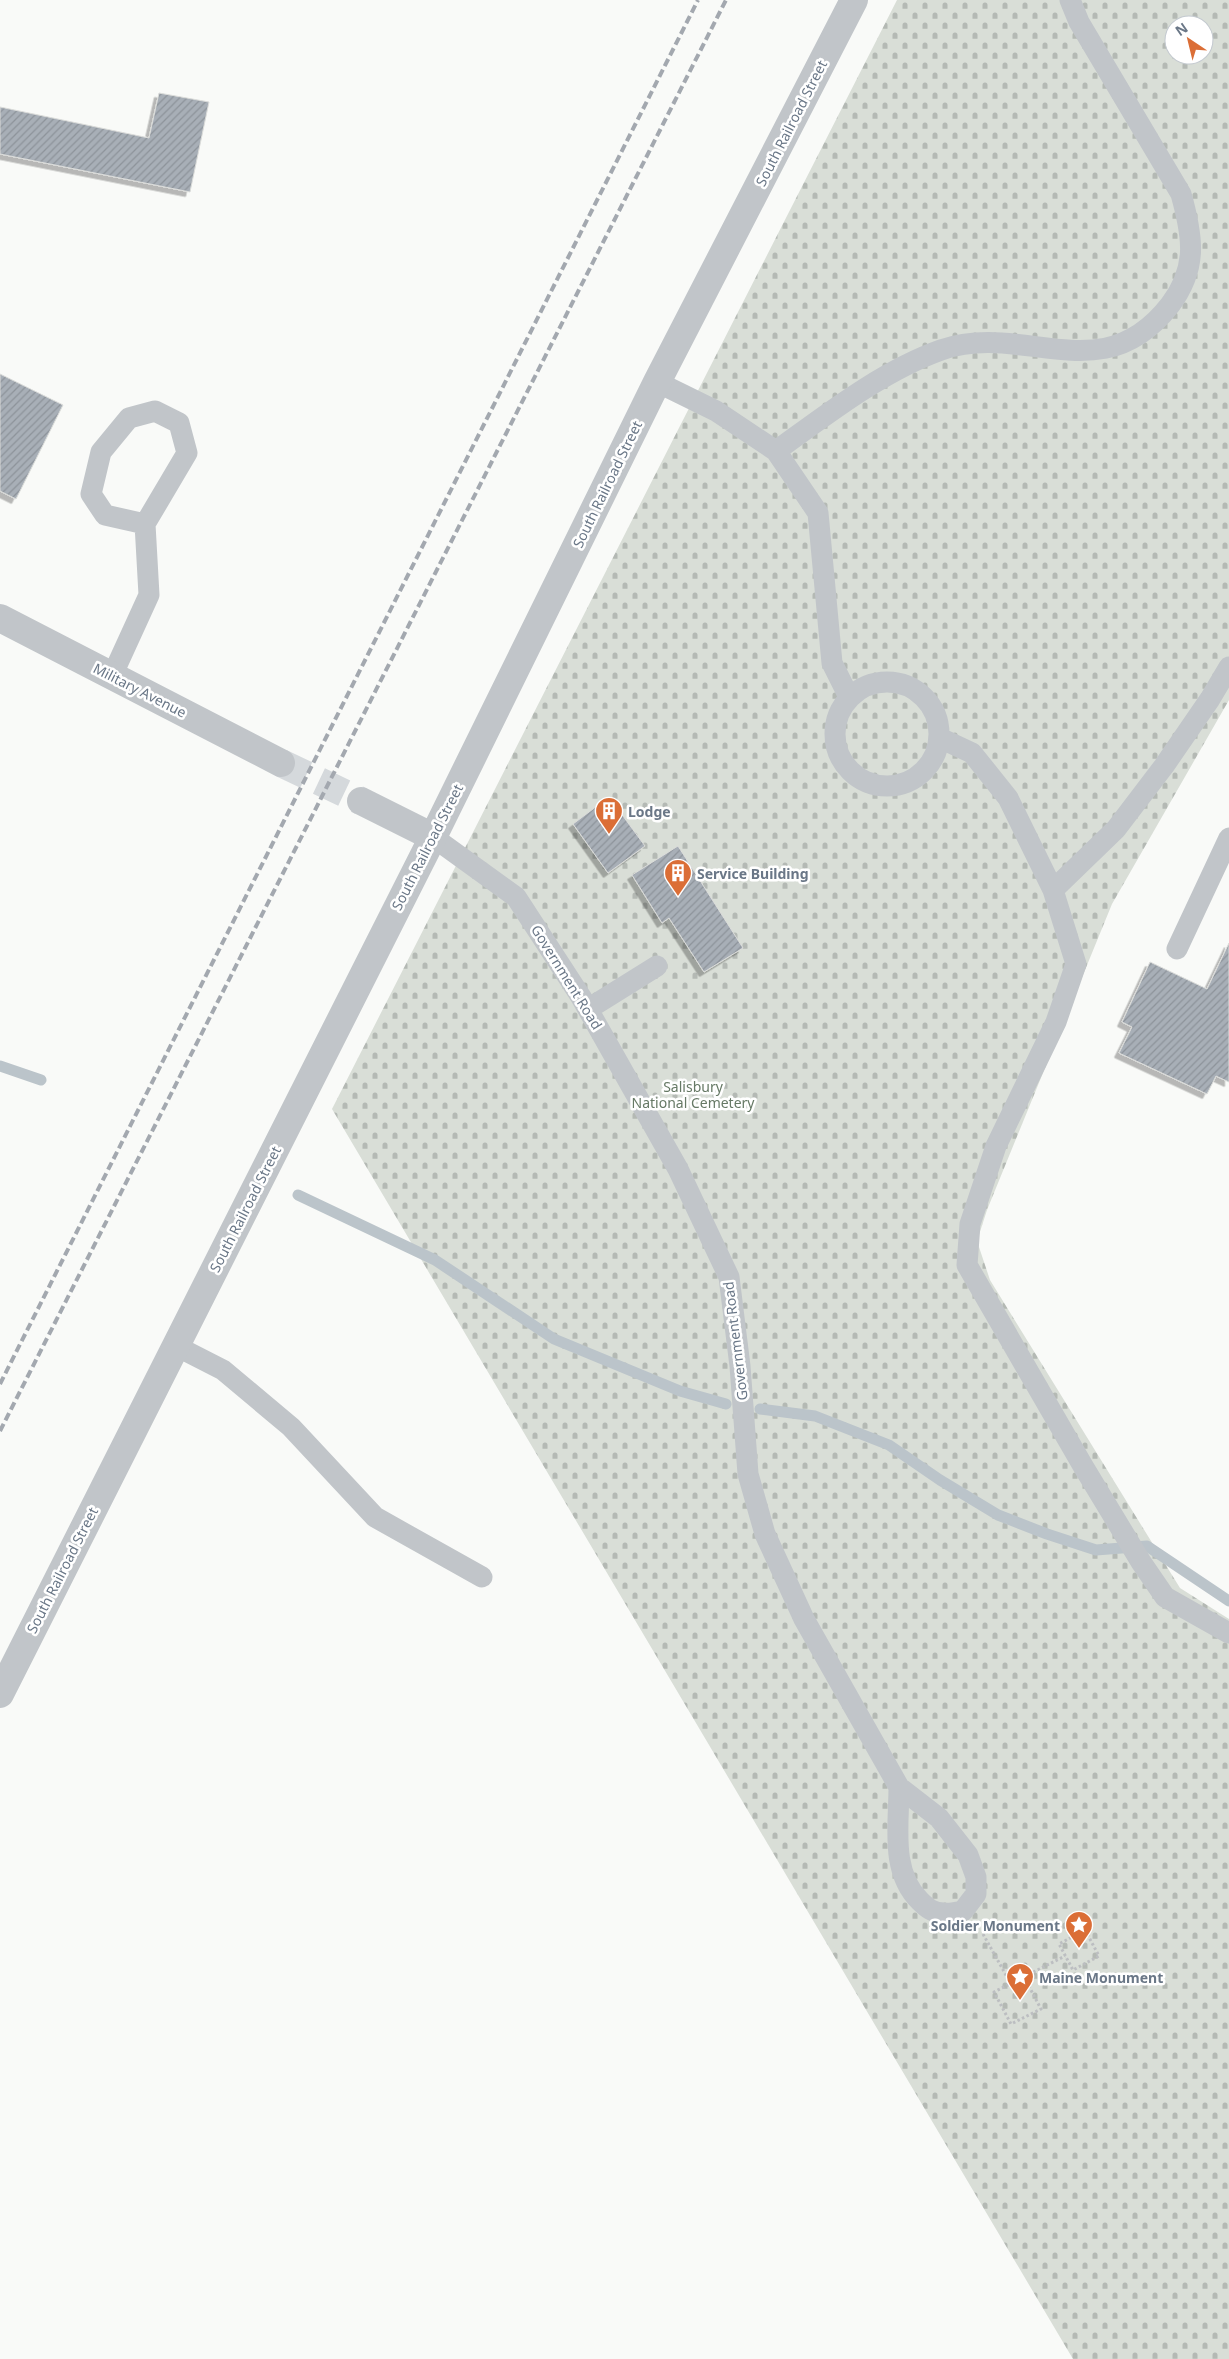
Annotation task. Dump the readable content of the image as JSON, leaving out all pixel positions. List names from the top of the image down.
{
  "streets": {
    "street": ["South Railroad Street", "Military Avenue"],
    "lane": ["Government Road"]
  },
  "crossings": [
    ["South Railroad Street", "Government Road"]
  ],
  "parks": ["Salisbury National Cemetery"],
  "places": {
    "building": ["Lodge", "Service Building"],
    "place": ["Soldier Monument", "Maine Monument"]
  },
  "north": "top left"
}
